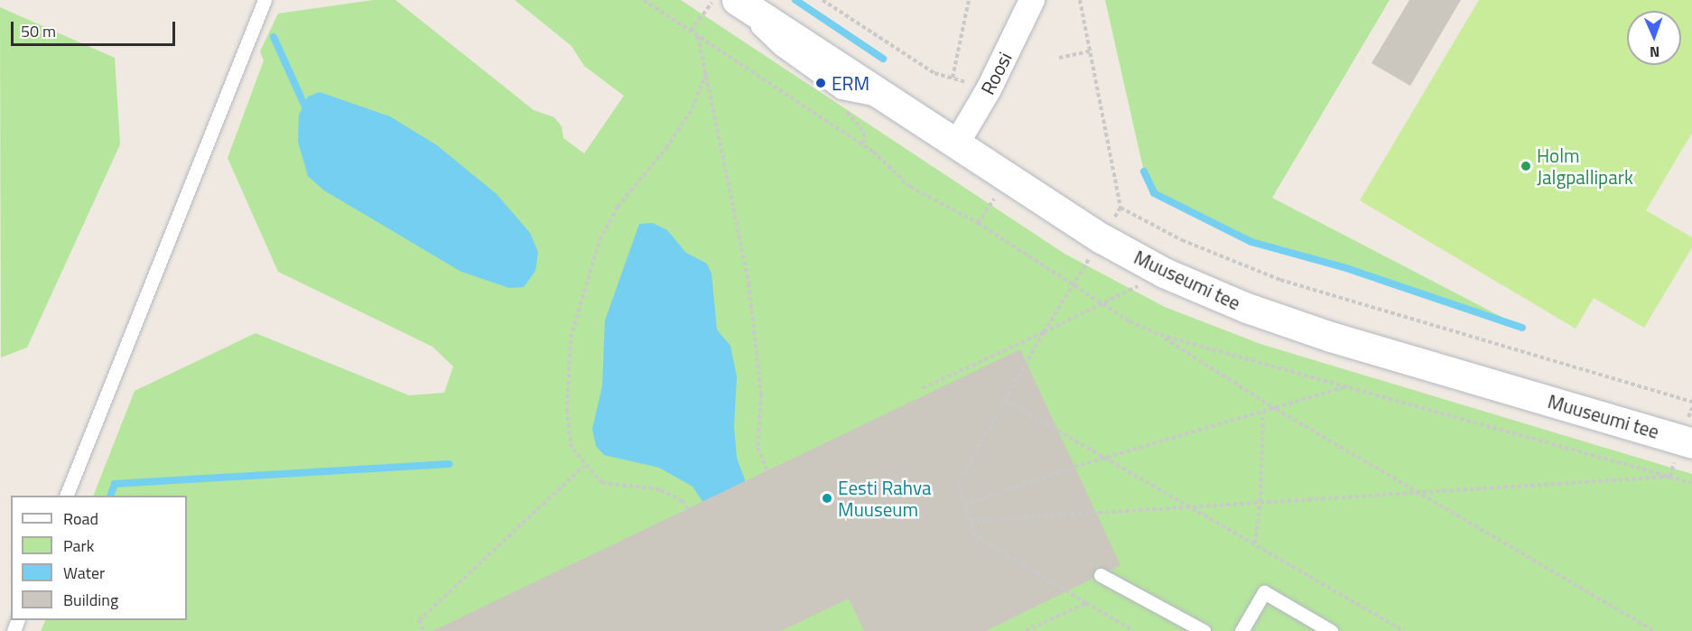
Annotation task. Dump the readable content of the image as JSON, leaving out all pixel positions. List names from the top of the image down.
{
  "streets": {
    "street": ["Roosi", "Muuseumi tee"]
  },
  "crossings": [
    ["Roosi", "Muuseumi tee"]
  ],
  "places": ["ERM", "Holm Jalgpallipark", "Eesti Rahva Muuseum"],
  "legend": [
    "Road",
    "Park",
    "Water",
    "Building"
  ],
  "scale_bar": "50 m",
  "north": "bottom"
}
